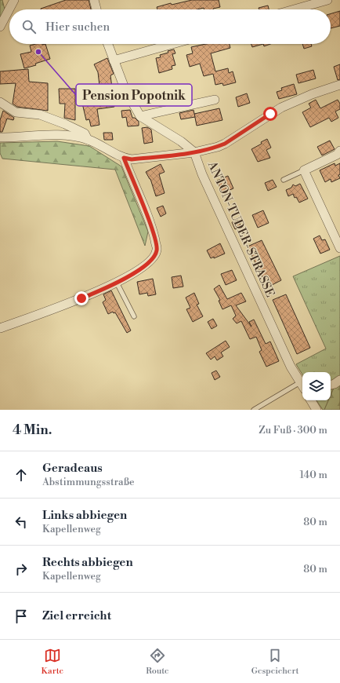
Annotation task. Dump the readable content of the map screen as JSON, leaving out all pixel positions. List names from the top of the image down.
{
  "streets": {
    "street": ["ANTON-TUDER-STRASSE"]
  },
  "places": ["Pension Popotnik"],
  "page": {
    "search": "Hier suchen",
    "heading": ["4 Min.", "Zu Fuß · 300 m"],
    "list": [
      ["Geradeaus", "Abstimmungsstraße", "140 m"],
      ["Links abbiegen", "Kapellenweg", "80 m"],
      ["Rechts abbiegen", "Kapellenweg", "80 m"],
      "Ziel erreicht"
    ],
    "nav": ["Karte", "Route", "Gespeichert"]
  }
}
